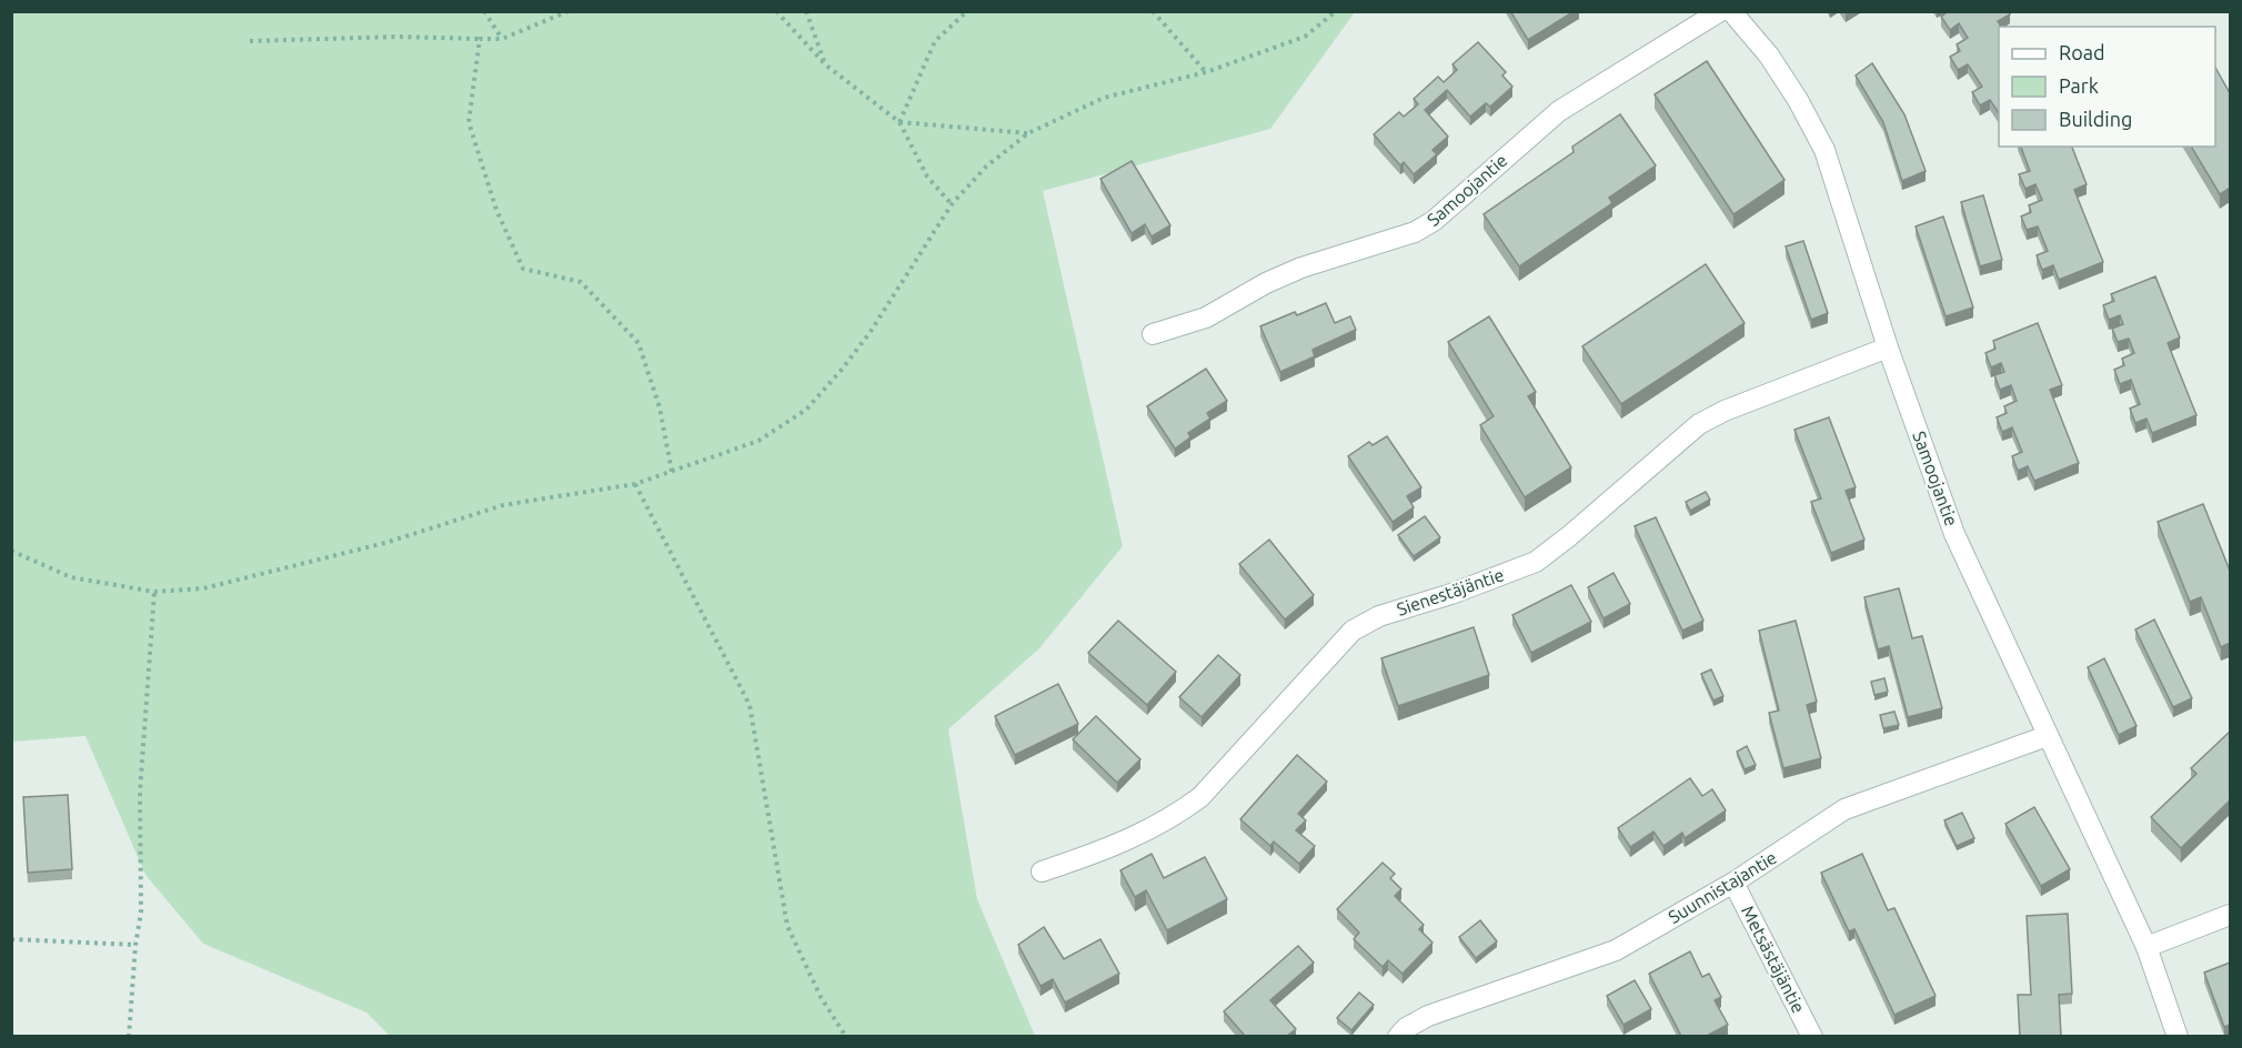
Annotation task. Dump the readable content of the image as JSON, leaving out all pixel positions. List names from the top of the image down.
{
  "streets": {
    "street": [
      "Samoojantie",
      "Sienestäjäntie",
      "Suunnistajantie",
      "Metsästäjäntie"
    ]
  },
  "crossings": [
    ["Samoojantie", "Sienestäjäntie"],
    ["Samoojantie", "Suunnistajantie"],
    ["Suunnistajantie", "Metsästäjäntie"]
  ],
  "legend": ["Road", "Park", "Building"]
}
